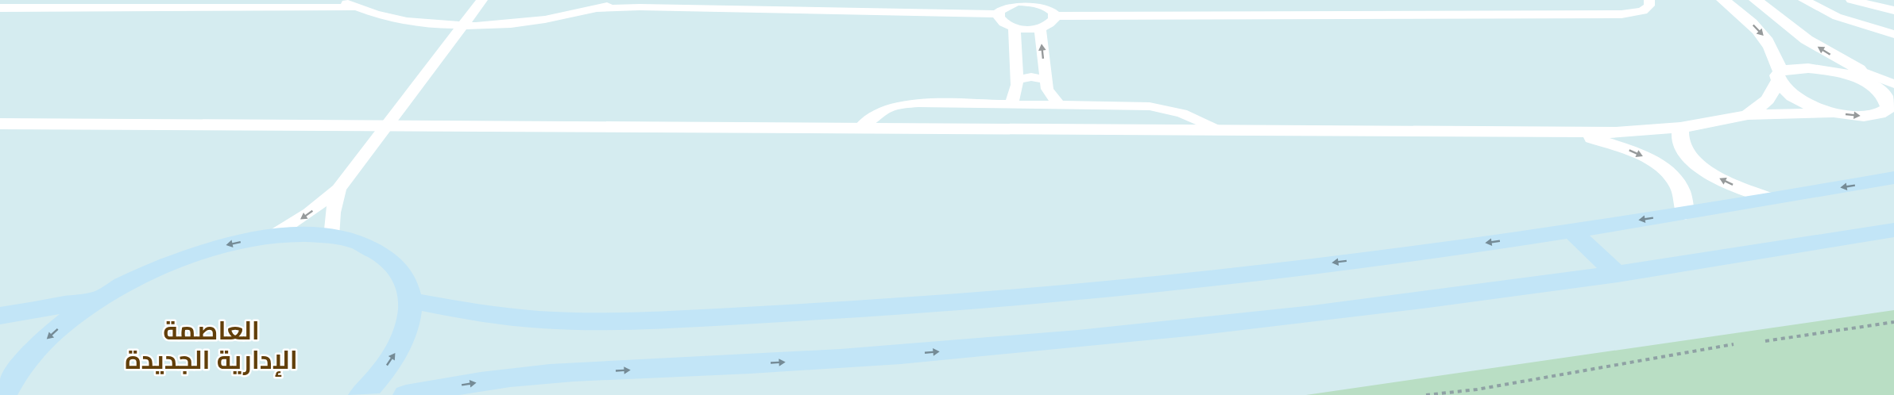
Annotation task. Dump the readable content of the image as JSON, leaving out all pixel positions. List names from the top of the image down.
{
  "districts": ["العاصمة الإدارية الجديدة"]
}
